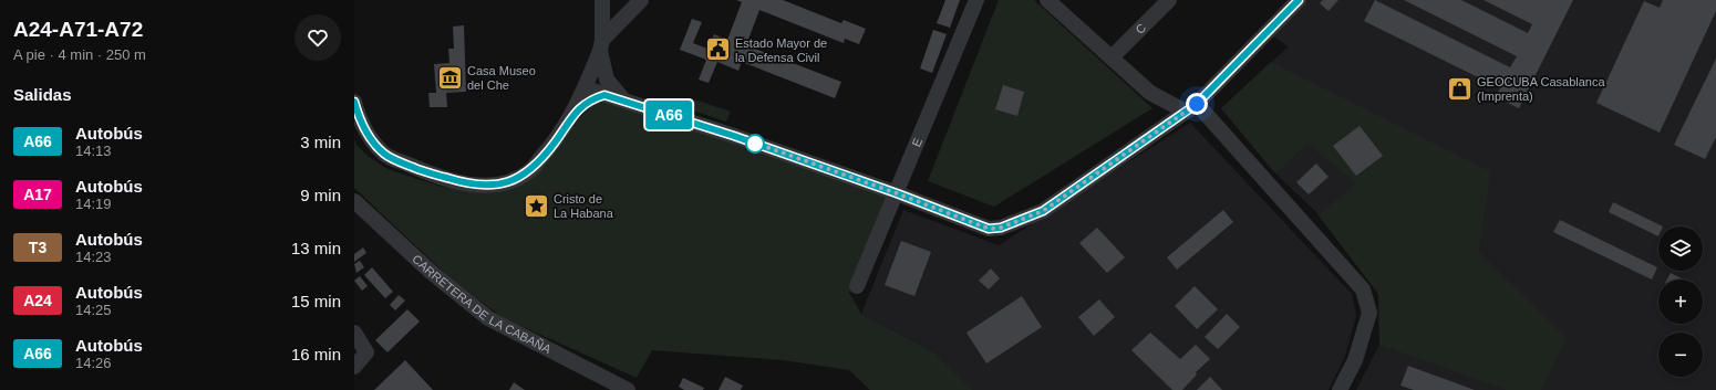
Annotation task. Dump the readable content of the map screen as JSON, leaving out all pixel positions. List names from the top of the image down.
{
  "streets": {
    "street": ["C", "E", "CARRETERA DE LA CABAÑA"]
  },
  "places": {
    "public building": ["Estado Mayor de la Defensa Civil"],
    "museum": ["Casa Museo del Che"],
    "shop": ["GEOCUBA Casablanca (Imprenta)"],
    "place": ["Cristo de La Habana"]
  },
  "lines": ["bus line A66"],
  "page": {
    "heading": [
      ["A24-A71-A72", "A pie · 4 min · 250 m"],
      "Salidas"
    ],
    "on_map": "A66",
    "list": [
      {
        "mark": "A66",
        "name": "Autobús",
        "note": "14:13",
        "value": "3 min"
      },
      {
        "mark": "A17",
        "name": "Autobús",
        "note": "14:19",
        "value": "9 min"
      },
      {
        "mark": "T3",
        "name": "Autobús",
        "note": "14:23",
        "value": "13 min"
      },
      {
        "mark": "A24",
        "name": "Autobús",
        "note": "14:25",
        "value": "15 min"
      },
      {
        "mark": "A66",
        "name": "Autobús",
        "note": "14:26",
        "value": "16 min"
      }
    ],
    "map_buttons": ["+", "−"]
  }
}
